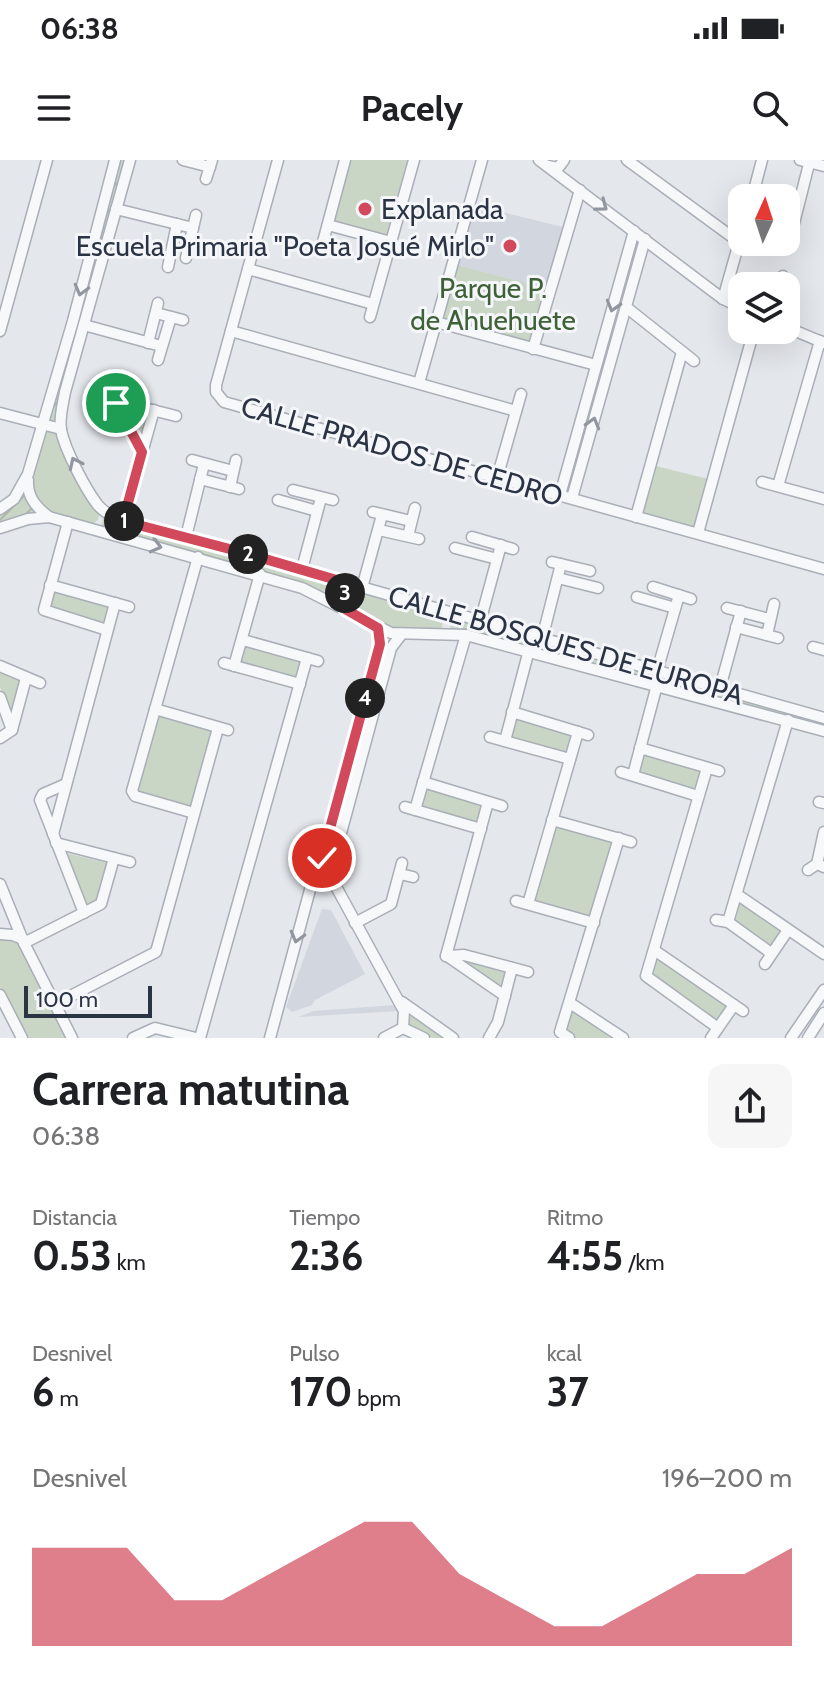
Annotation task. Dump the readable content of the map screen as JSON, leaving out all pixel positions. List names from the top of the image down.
{
  "streets": {
    "street": ["CALLE PRADOS DE CEDRO", "CALLE BOSQUES DE EUROPA"]
  },
  "parks": ["Parque P. de Ahuehuete"],
  "places": ["Explanada", "Escuela Primaria \"Poeta Josué Mirlo\""],
  "scale_bar": "100 m",
  "north": "top",
  "page": {
    "status": "06:38",
    "header": "Pacely",
    "pins": [
      "1",
      "2",
      "3",
      "4"
    ],
    "scale": "100 m",
    "heading": ["Carrera matutina", "06:38"],
    "stats": [
      ["Distancia", "0.53 km"],
      ["Tiempo", "2:36"],
      ["Ritmo", "4:55 /km"],
      ["Desnivel", "6 m"],
      ["Pulso", "170 bpm"],
      ["kcal", "37"]
    ],
    "chart": ["Desnivel", "196–200 m"]
  }
}
